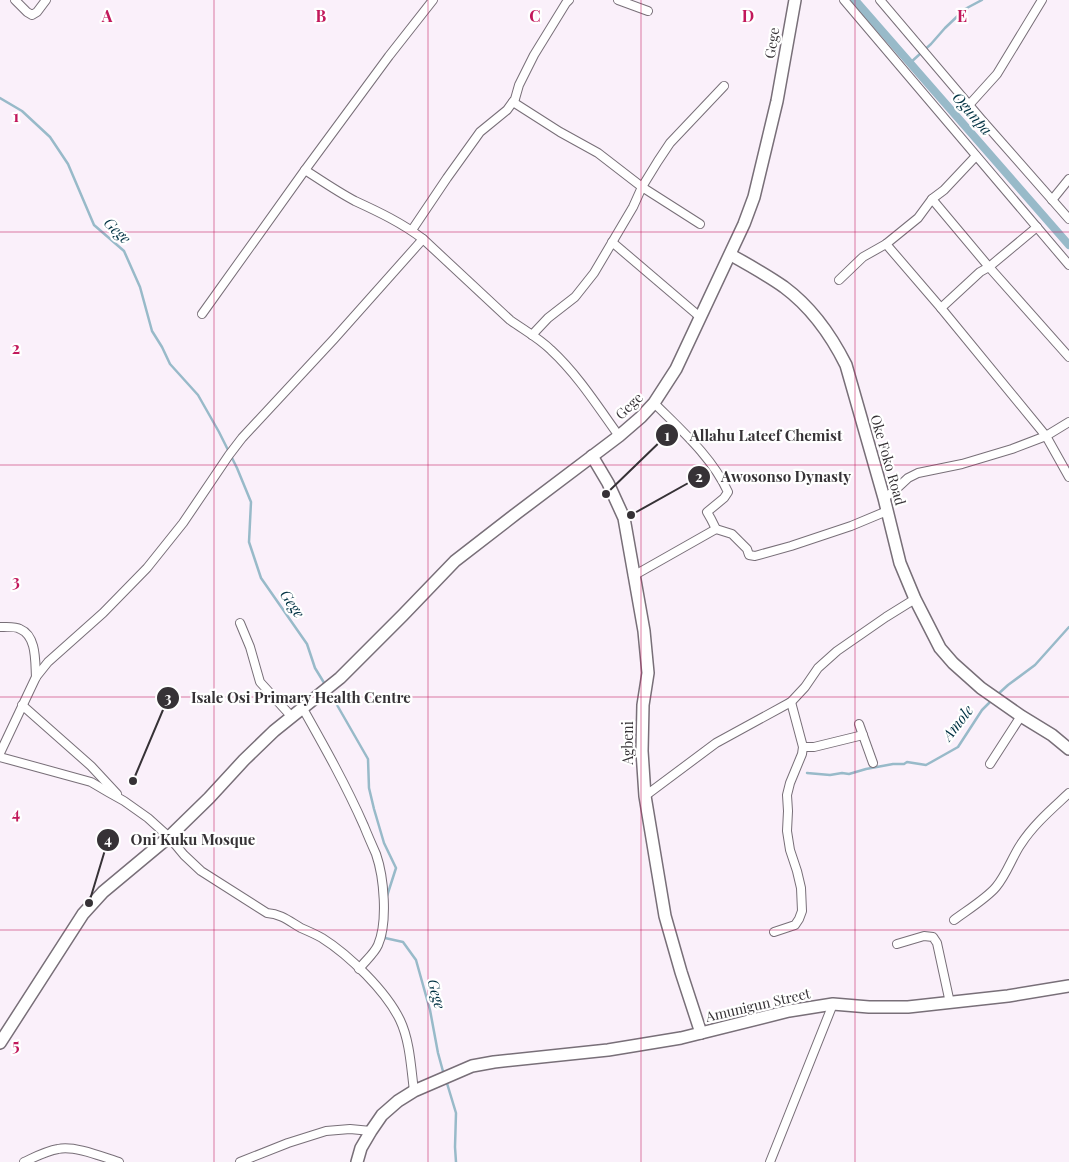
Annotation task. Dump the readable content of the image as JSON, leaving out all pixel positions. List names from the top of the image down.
{
  "streets": {
    "street": [
      "Gege",
      "Oke Foko Road",
      "Agbeni",
      "Amunigun Street"
    ]
  },
  "crossings": [
    ["Gege", "Oke Foko Road"],
    ["Gege", "Agbeni"],
    ["Agbeni", "Amunigun Street"]
  ],
  "water": ["Ogunpa", "Gege", "Amole"],
  "places": [
    "Allahu Lateef Chemist",
    "Awosonso Dynasty",
    "Isale Osi Primary Health Centre",
    "Oni Kuku Mosque"
  ],
  "grid": {
    "columns": [
      "A",
      "B",
      "C",
      "D",
      "E"
    ],
    "rows": [
      "1",
      "2",
      "3",
      "4",
      "5"
    ]
  }
}
